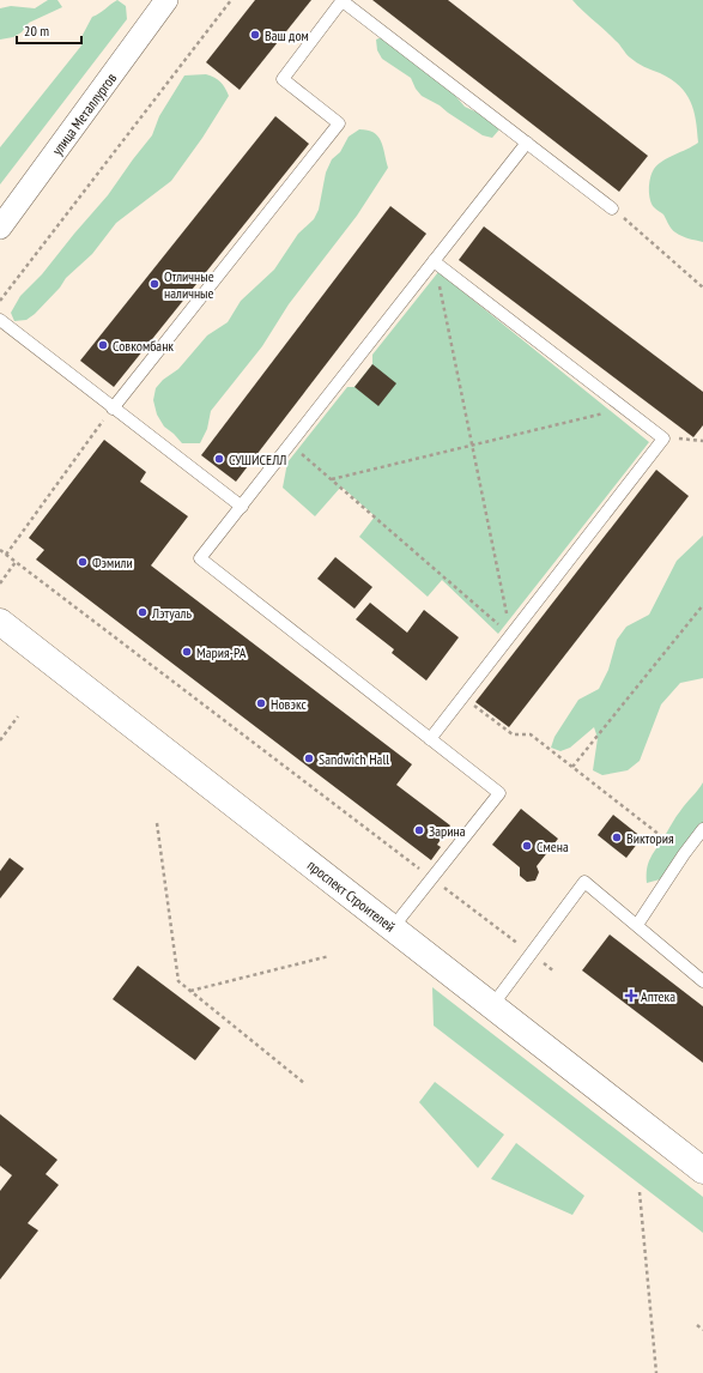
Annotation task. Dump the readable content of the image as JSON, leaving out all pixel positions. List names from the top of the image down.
{
  "streets": {
    "street": ["улица Металлургов", "проспект Строителей"]
  },
  "places": {
    "other": [
      "Ваш дом",
      "Отличные наличные",
      "Совкомбанк",
      "СУШИСЕЛЛ",
      "Фэмили",
      "Лэтуаль",
      "Мария-РА",
      "Новэкс",
      "Sandwich Hall",
      "Зарина",
      "Виктория",
      "Смена"
    ],
    "health": ["Аптека"]
  },
  "scale_bar": "20 m"
}
